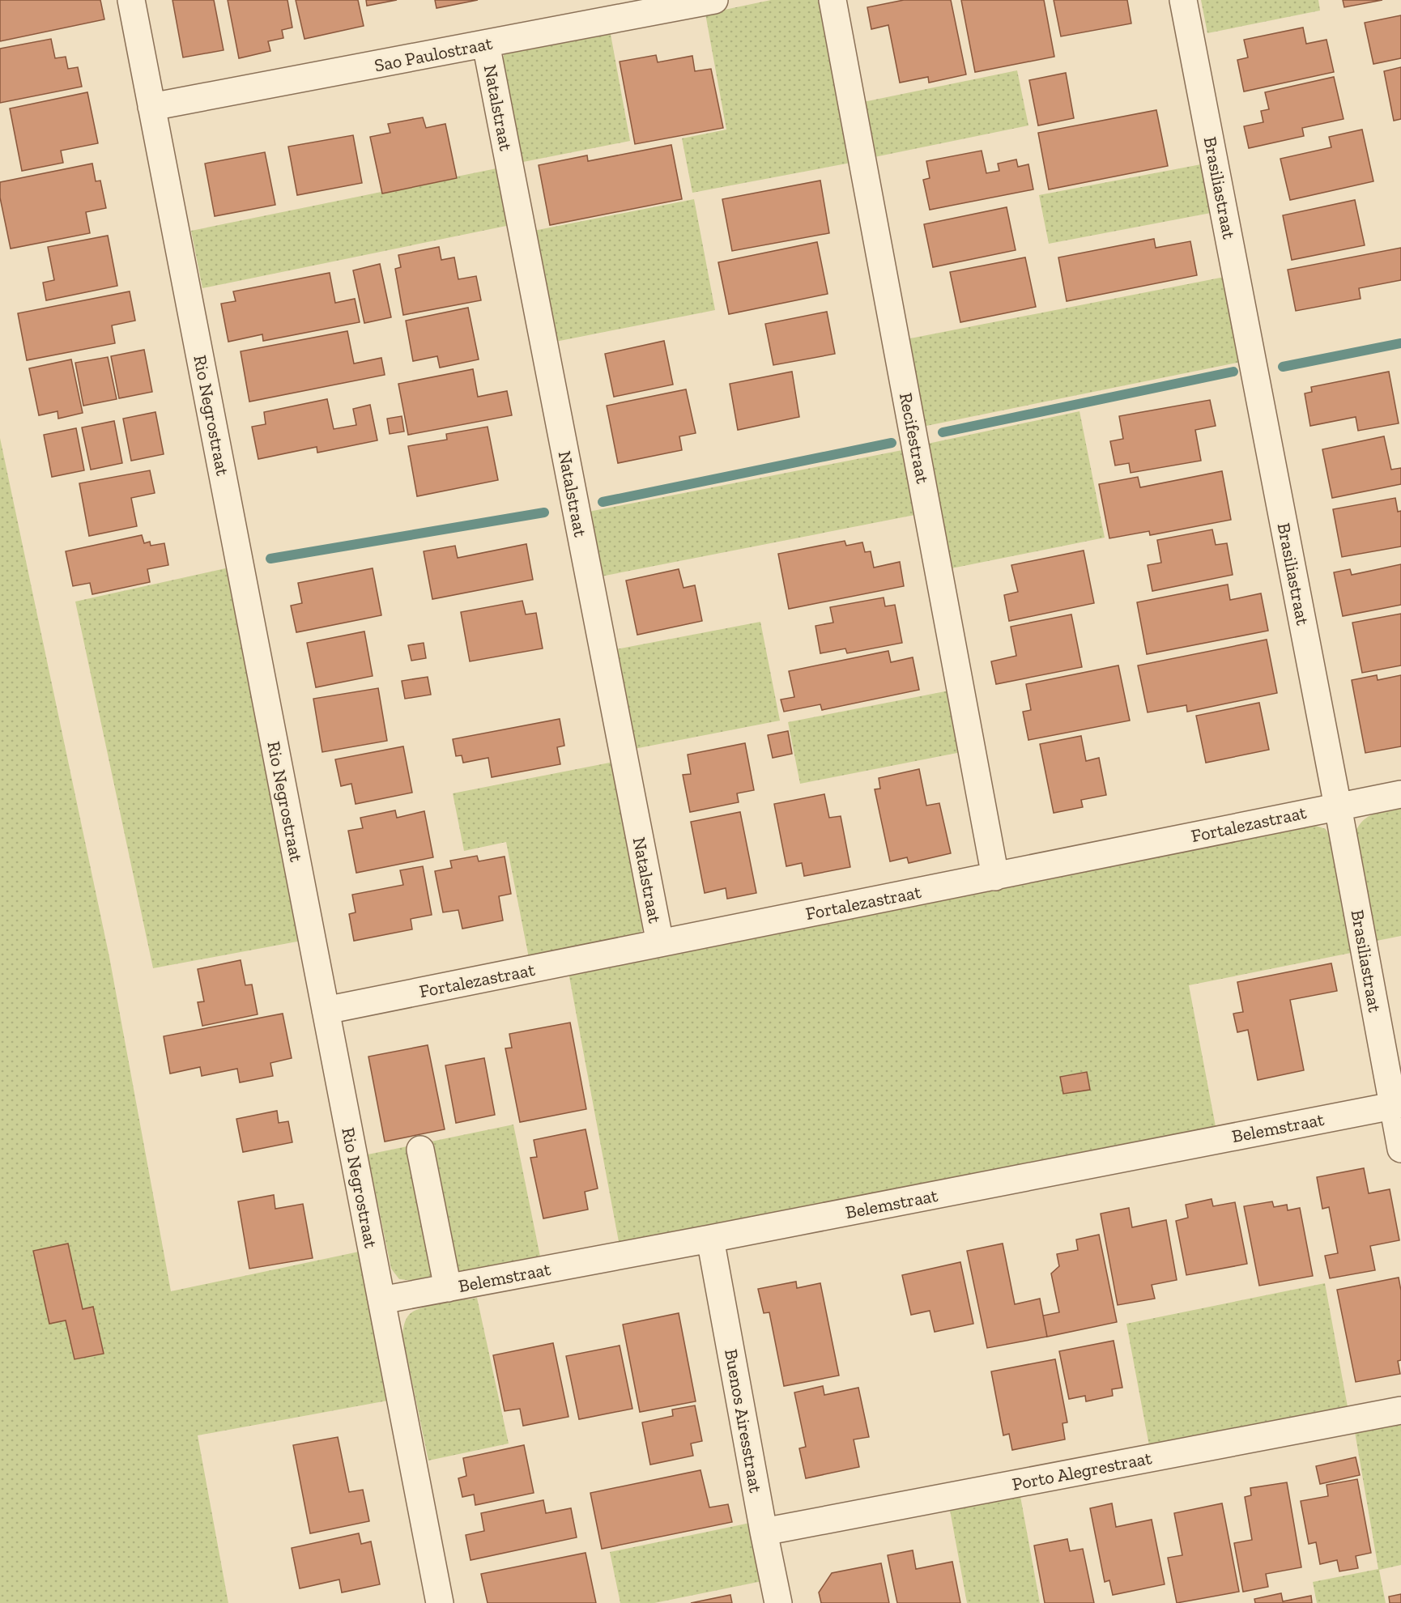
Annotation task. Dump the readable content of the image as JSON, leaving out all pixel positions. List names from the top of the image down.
{
  "streets": {
    "street": [
      "Sao Paulostraat",
      "Natalstraat",
      "Brasiliastraat",
      "Rio Negrostraat",
      "Recifestraat",
      "Fortalezastraat",
      "Belemstraat",
      "Buenos Airesstraat",
      "Porto Alegrestraat"
    ]
  },
  "crossings": [
    ["Sao Paulostraat", "Natalstraat"],
    ["Sao Paulostraat", "Rio Negrostraat"],
    ["Natalstraat", "Fortalezastraat"],
    ["Brasiliastraat", "Fortalezastraat"],
    ["Brasiliastraat", "Belemstraat"],
    ["Rio Negrostraat", "Fortalezastraat"],
    ["Rio Negrostraat", "Belemstraat"],
    ["Recifestraat", "Fortalezastraat"],
    ["Belemstraat", "Buenos Airesstraat"],
    ["Buenos Airesstraat", "Porto Alegrestraat"]
  ]
}
